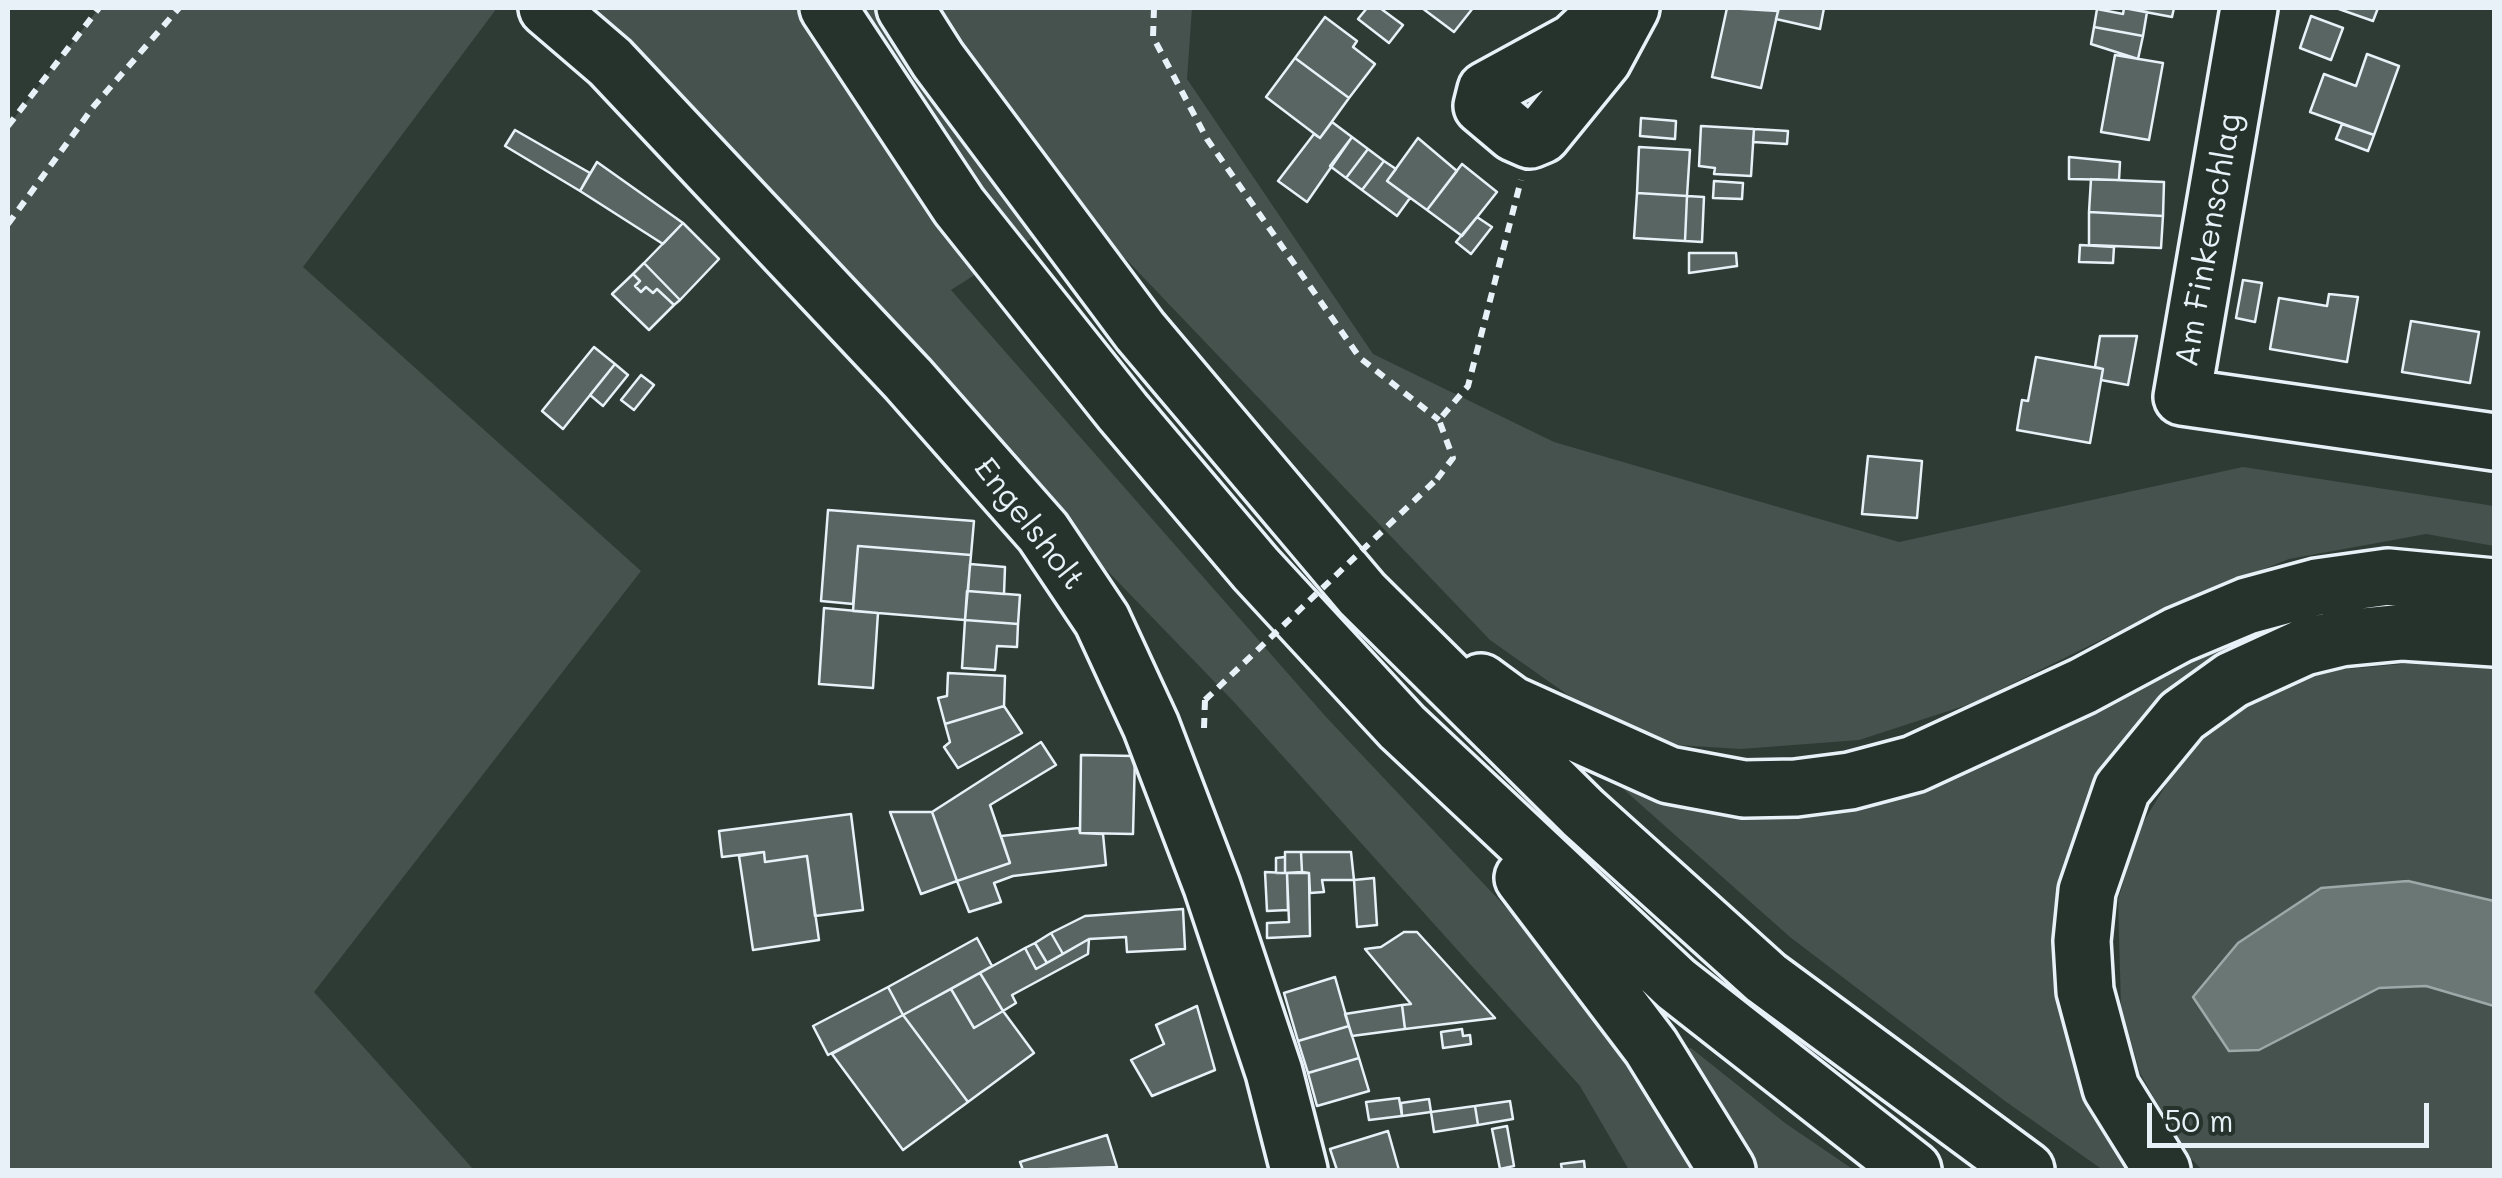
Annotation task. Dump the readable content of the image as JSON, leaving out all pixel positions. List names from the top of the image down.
{
  "streets": {
    "main road": ["Am Finkenschlag", "Engelsholt"]
  },
  "scale_bar": "50 m"
}
